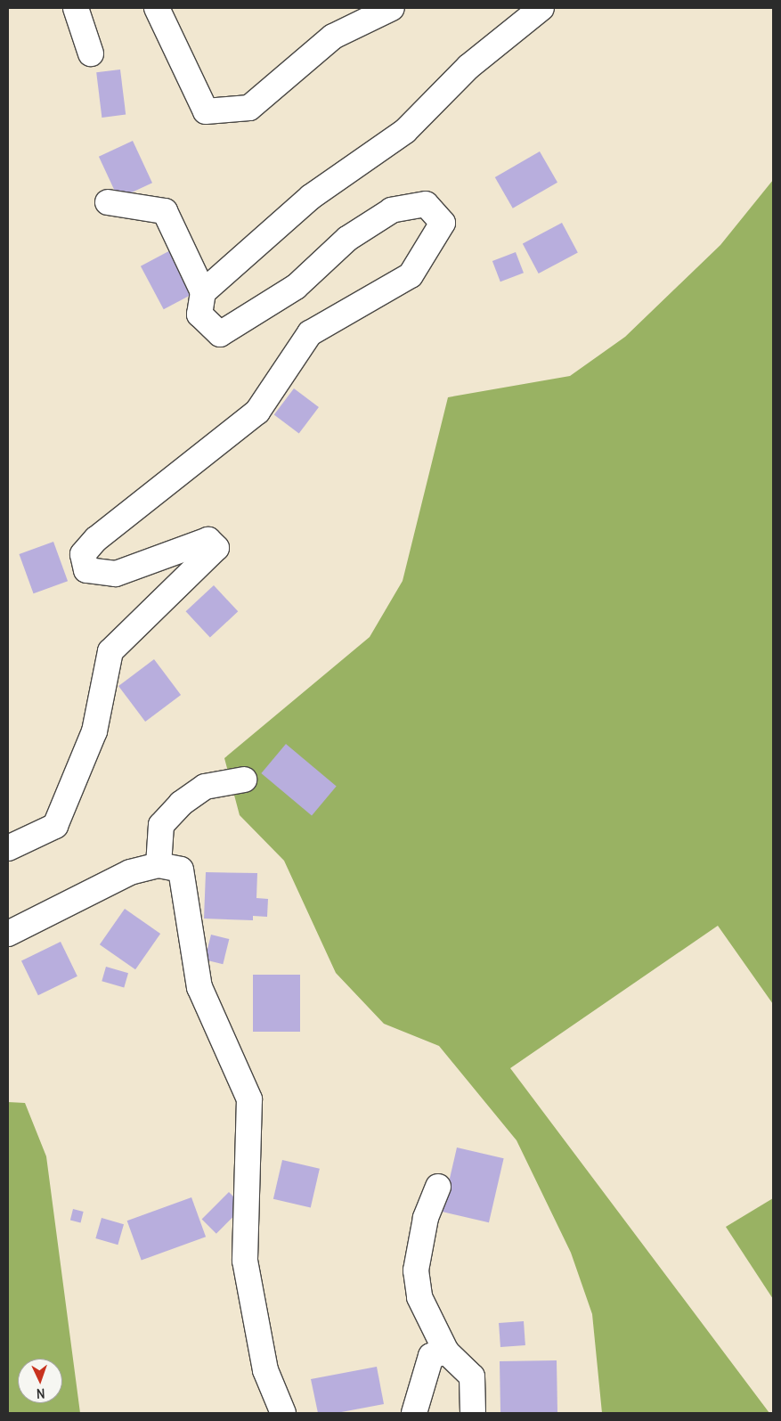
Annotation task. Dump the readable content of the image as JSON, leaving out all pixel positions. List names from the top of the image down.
{
  "north": "bottom"
}
